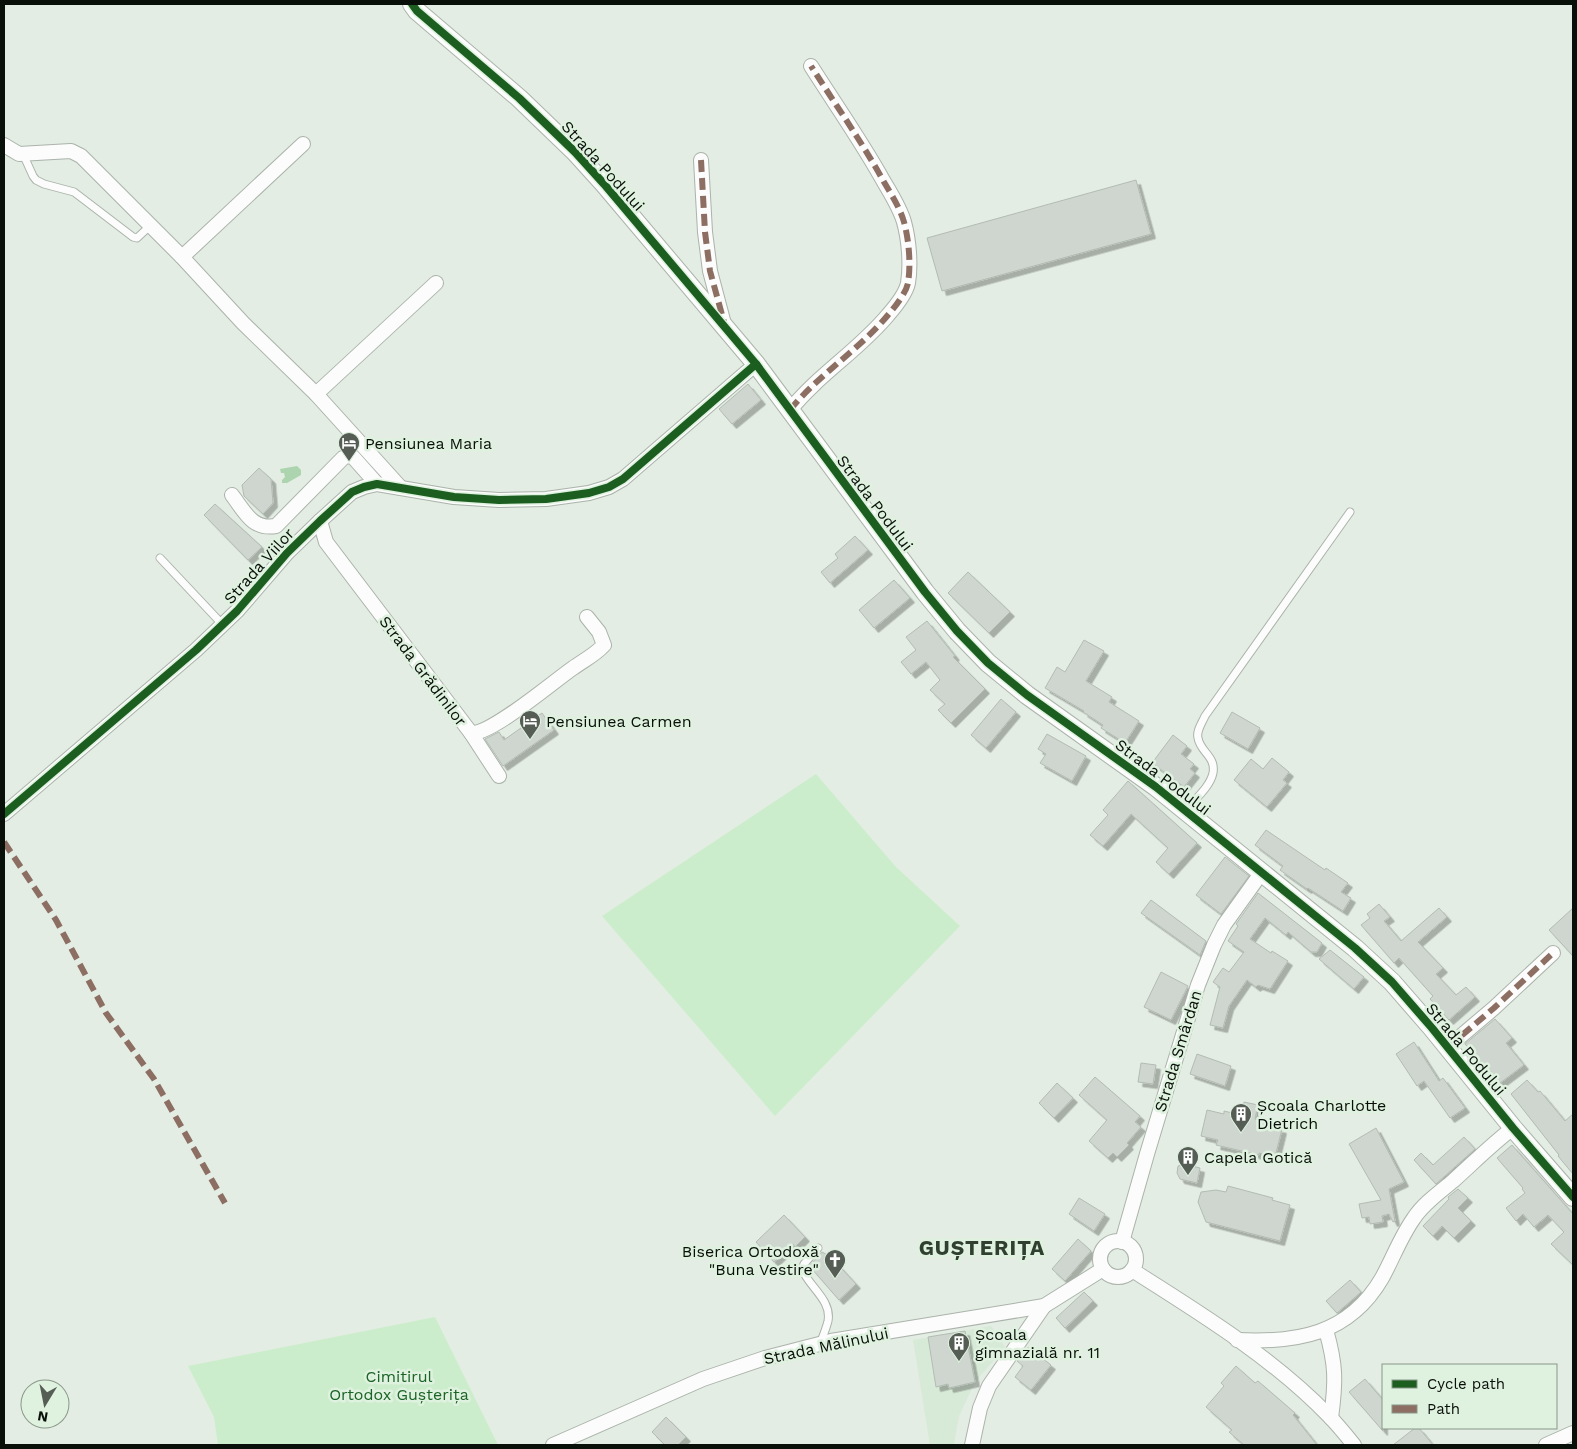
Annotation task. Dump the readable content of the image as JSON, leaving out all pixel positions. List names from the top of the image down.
{
  "streets": {
    "street": [
      "Strada Podului",
      "Strada Viilor",
      "Strada Grădinilor",
      "Strada Smârdan",
      "Strada Mălinului"
    ]
  },
  "crossings": [
    ["Strada Podului", "Strada Viilor"],
    ["Strada Podului", "Strada Smârdan"],
    ["Strada Viilor", "Strada Grădinilor"],
    ["Strada Smârdan", "Strada Mălinului"]
  ],
  "districts": ["GUȘTERIȚA"],
  "parks": ["Cimitirul Ortodox Gușterița"],
  "places": {
    "hotel": ["Pensiunea Maria", "Pensiunea Carmen"],
    "building": ["Școala Charlotte Dietrich", "Capela Gotică", "Școala gimnazială nr. 11"],
    "church": ["Biserica Ortodoxă \"Buna Vestire\""]
  },
  "legend": ["Cycle path", "Path"],
  "north": "bottom"
}
